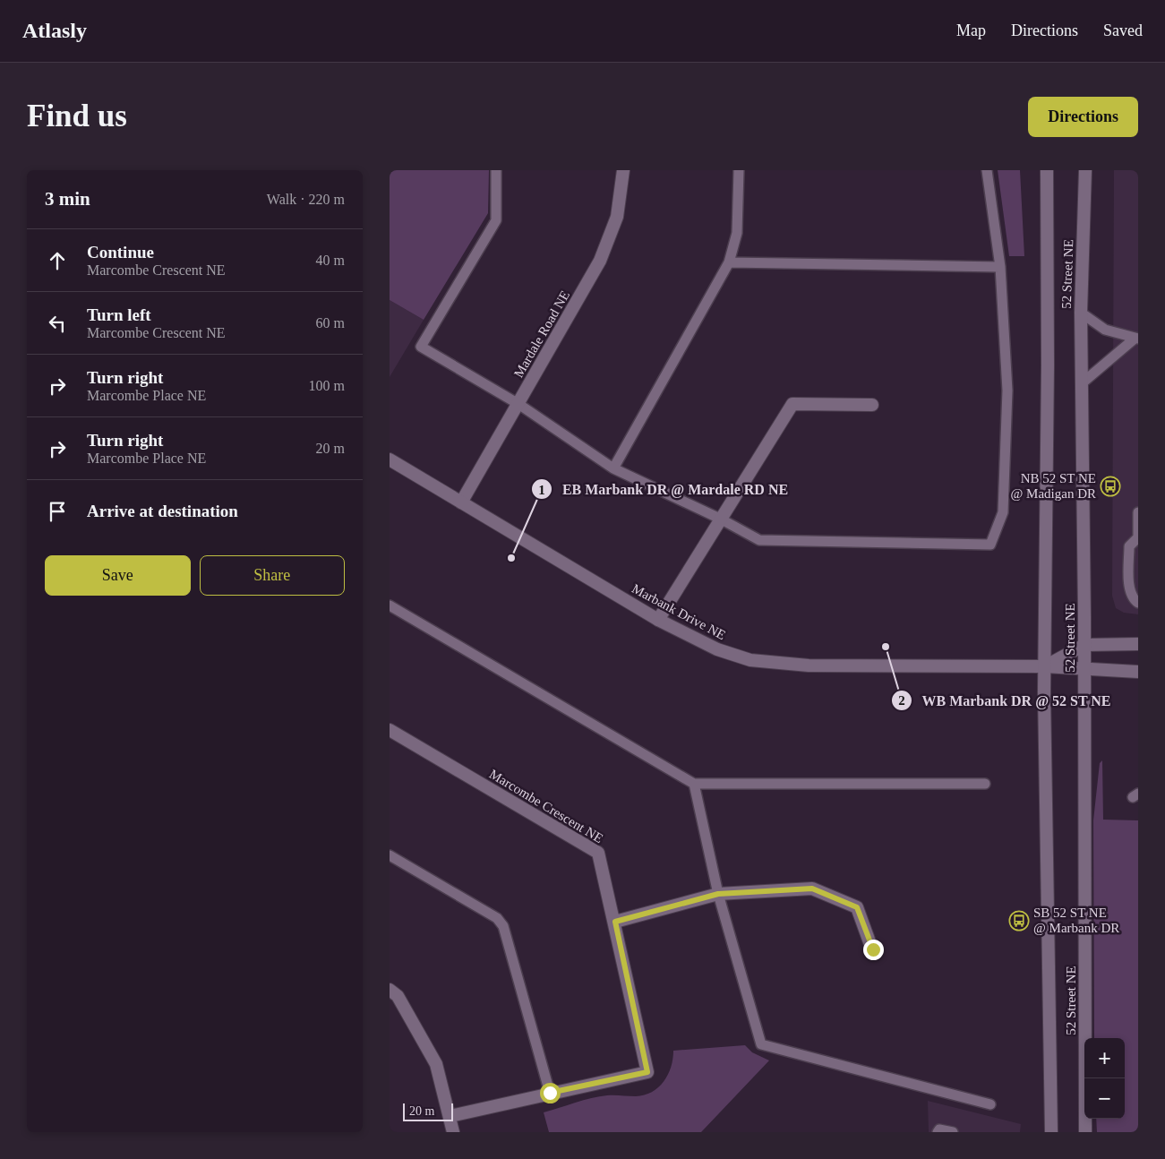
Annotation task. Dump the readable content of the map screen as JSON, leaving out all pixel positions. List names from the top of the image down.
{
  "streets": {
    "street": [
      "52 Street NE",
      "Mardale Road NE",
      "Marbank Drive NE",
      "Marcombe Crescent NE"
    ]
  },
  "crossings": [
    ["52 Street NE", "Marbank Drive NE"],
    ["Mardale Road NE", "Marbank Drive NE"]
  ],
  "places": {
    "bus stop": ["NB 52 ST NE @ Madigan DR", "SB 52 ST NE @ Marbank DR"],
    "other": ["EB Marbank DR @ Mardale RD NE", "WB Marbank DR @ 52 ST NE"]
  },
  "scale_bar": "20 m",
  "page": {
    "header": "Atlasly",
    "nav": ["Map", "Directions", "Saved"],
    "buttons": [
      "Directions",
      ["Save", "Share"]
    ],
    "title": "Find us",
    "heading": ["3 min", "Walk · 220 m"],
    "list": [
      ["Continue", "Marcombe Crescent NE", "40 m"],
      ["Turn left", "Marcombe Crescent NE", "60 m"],
      ["Turn right", "Marcombe Place NE", "100 m"],
      ["Turn right", "Marcombe Place NE", "20 m"],
      "Arrive at destination"
    ],
    "map_buttons": ["+", "−"],
    "scale": "20 m"
  }
}
